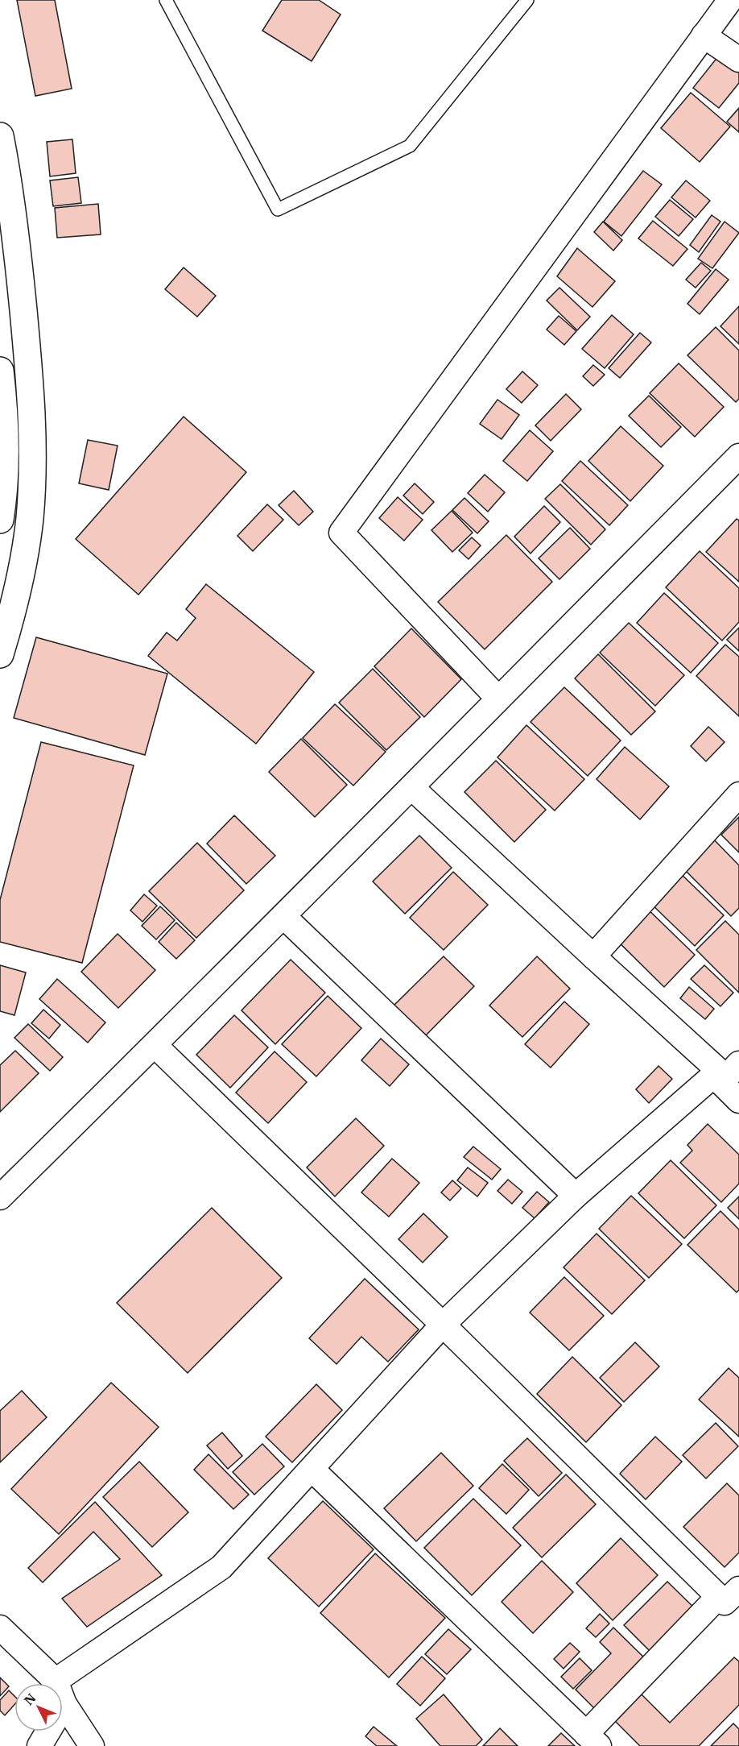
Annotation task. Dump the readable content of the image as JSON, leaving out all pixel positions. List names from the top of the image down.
{
  "north": "top left"
}
